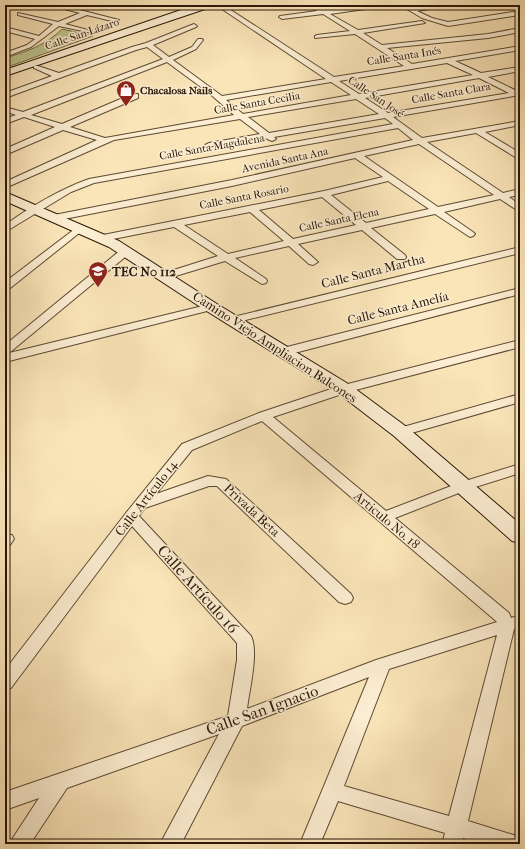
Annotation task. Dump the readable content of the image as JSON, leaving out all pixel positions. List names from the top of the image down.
{
  "streets": {
    "street": [
      "Calle San Lázaro",
      "Calle Santa Inés",
      "Calle Santa Clara",
      "Calle San José",
      "Calle Santa Cecilia",
      "Calle Santa Magdalena",
      "Avenida Santa Ana",
      "Calle Santa Rosario",
      "Calle Santa Elena",
      "Calle Santa Martha",
      "Calle Santa Amelía",
      "Camino Viejo Ampliacion Balcones",
      "Calle Artículo 14",
      "Privada Beta",
      "Articulo No. 18",
      "Calle Artículo 16",
      "Calle San Ignacio"
    ]
  },
  "crossings": [
    ["Calle Santa Inés", "Calle San José"],
    ["Calle Santa Clara", "Calle San José"],
    ["Calle San José", "Calle Santa Cecilia"],
    ["Calle San José", "Calle Santa Magdalena"],
    ["Calle San José", "Avenida Santa Ana"],
    ["Calle San José", "Calle Santa Elena"],
    ["Calle Santa Magdalena", "Camino Viejo Ampliacion Balcones"],
    ["Avenida Santa Ana", "Camino Viejo Ampliacion Balcones"],
    ["Calle Santa Rosario", "Camino Viejo Ampliacion Balcones"],
    ["Calle Santa Elena", "Camino Viejo Ampliacion Balcones"],
    ["Calle Santa Martha", "Camino Viejo Ampliacion Balcones"],
    ["Calle Santa Amelía", "Camino Viejo Ampliacion Balcones"],
    ["Camino Viejo Ampliacion Balcones", "Calle Artículo 14"],
    ["Calle Artículo 14", "Privada Beta"],
    ["Calle Artículo 14", "Articulo No. 18"],
    ["Calle Artículo 14", "Calle Artículo 16"],
    ["Privada Beta", "Calle Artículo 16"],
    ["Articulo No. 18", "Calle San Ignacio"],
    ["Calle Artículo 16", "Calle San Ignacio"]
  ],
  "places": {
    "shop": ["Chacalosa Nails"],
    "school or university": ["TEC N0 112"]
  }
}
